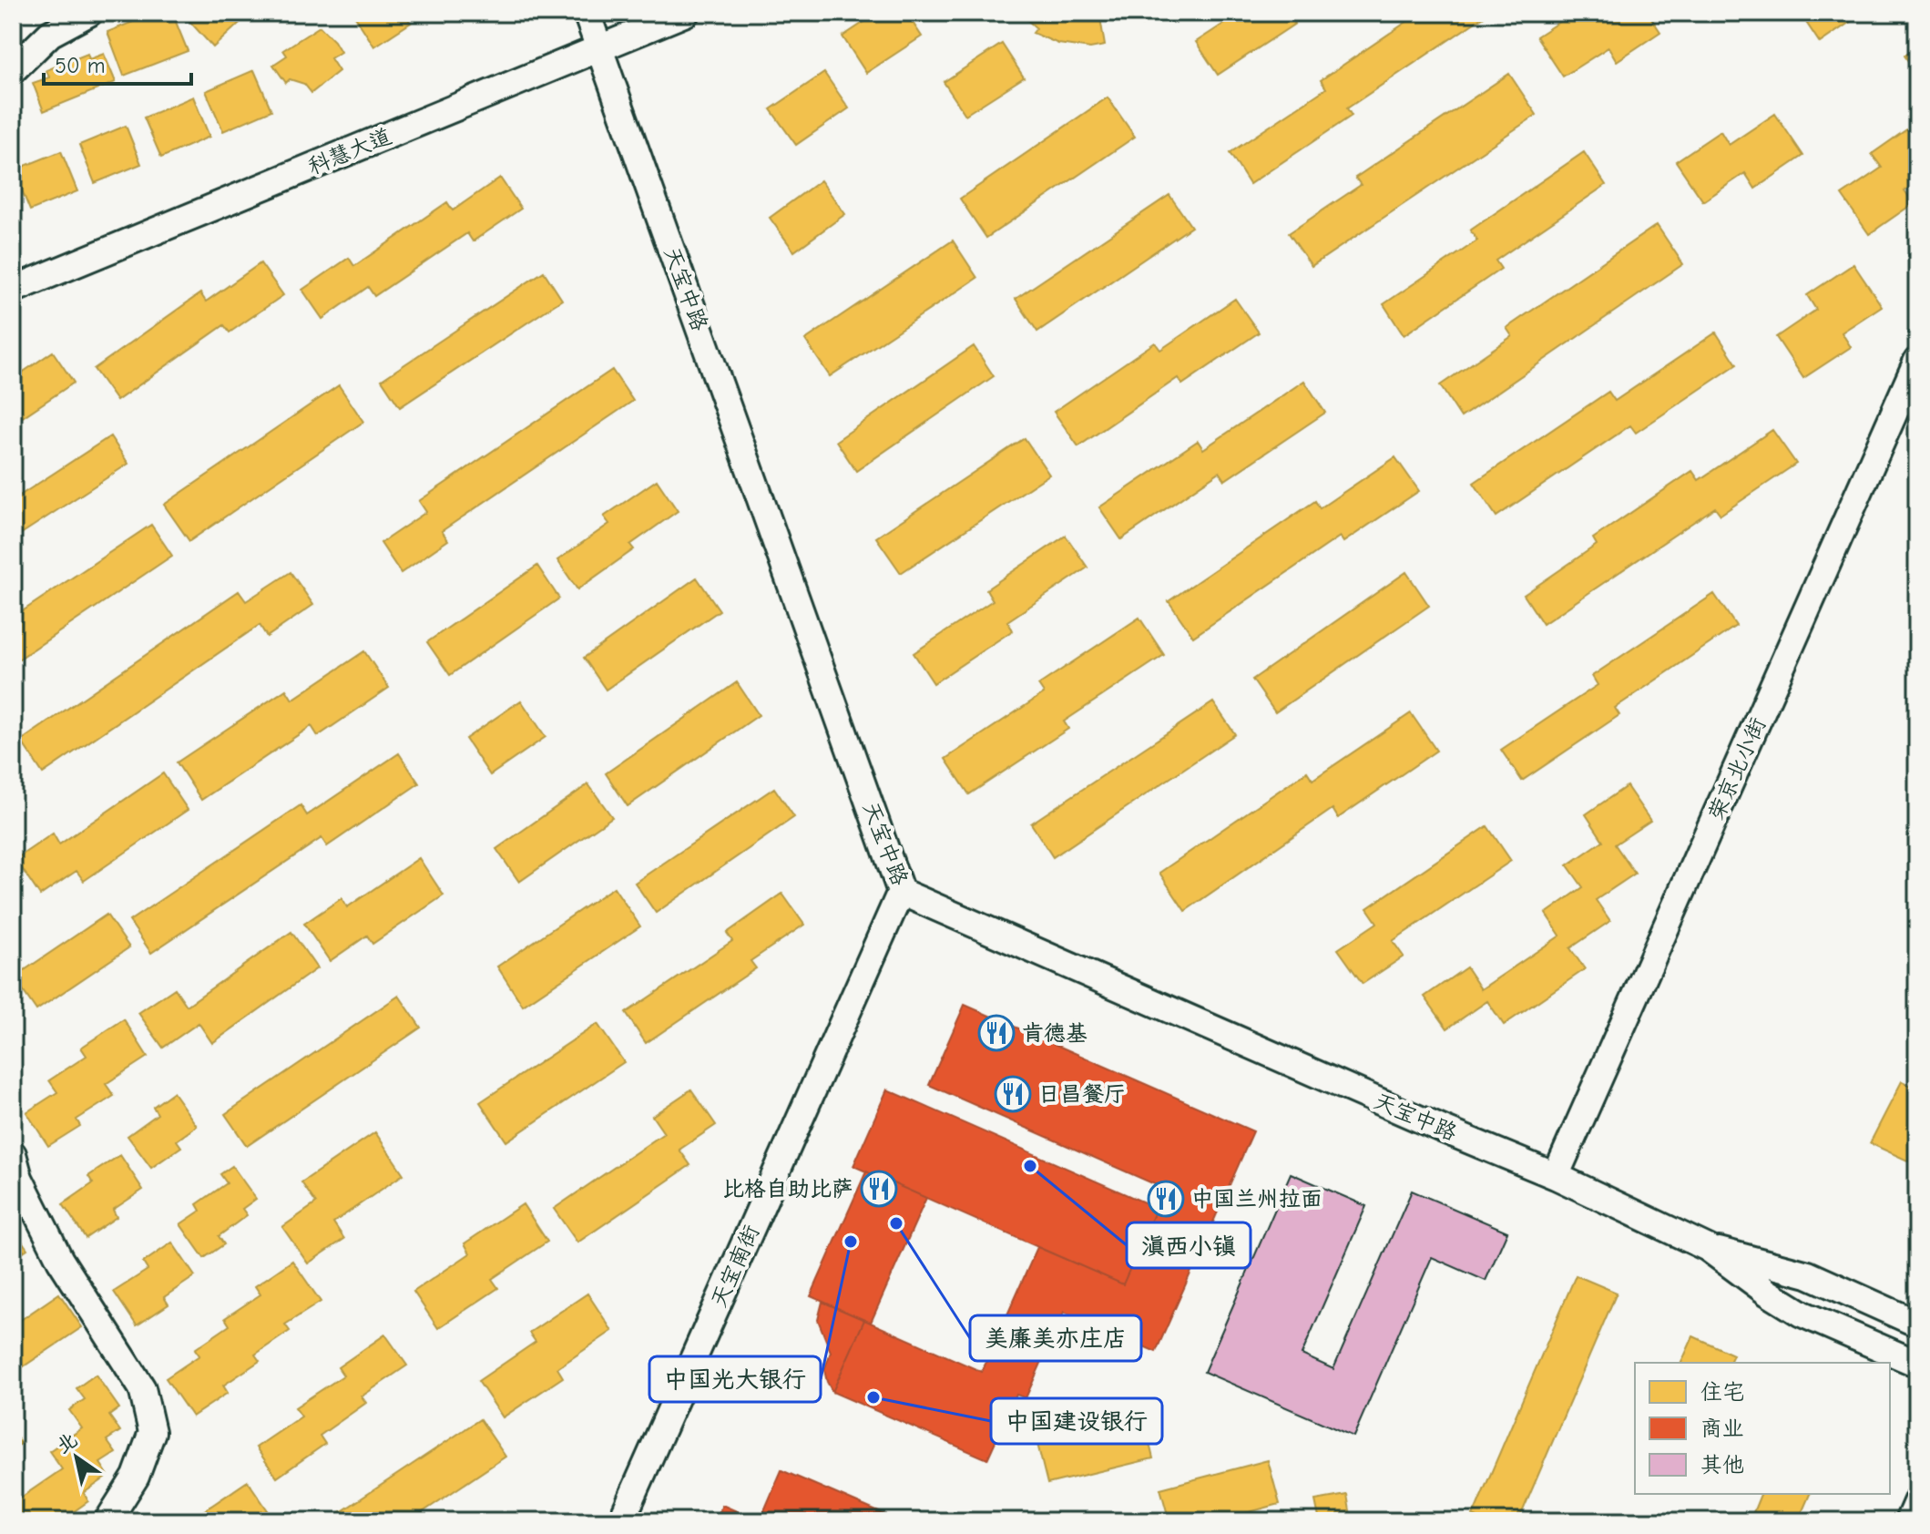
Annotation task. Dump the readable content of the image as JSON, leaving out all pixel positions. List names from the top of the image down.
{
  "streets": {
    "street": [
      "科慧大道",
      "天宝中路",
      "荣京北小街",
      "天宝南街"
    ]
  },
  "crossings": [
    ["科慧大道", "天宝中路"],
    ["天宝中路", "荣京北小街"],
    ["天宝中路", "天宝南街"]
  ],
  "places": {
    "restaurant": [
      "肯德基",
      "日昌餐厅",
      "比格自助比萨",
      "中国兰州拉面"
    ],
    "other": [
      "滇西小镇",
      "美廉美亦庄店",
      "中国光大银行",
      "中国建设银行"
    ]
  },
  "legend": ["住宅", "商业", "其他"],
  "scale_bar": "50 m",
  "north": "top left"
}
